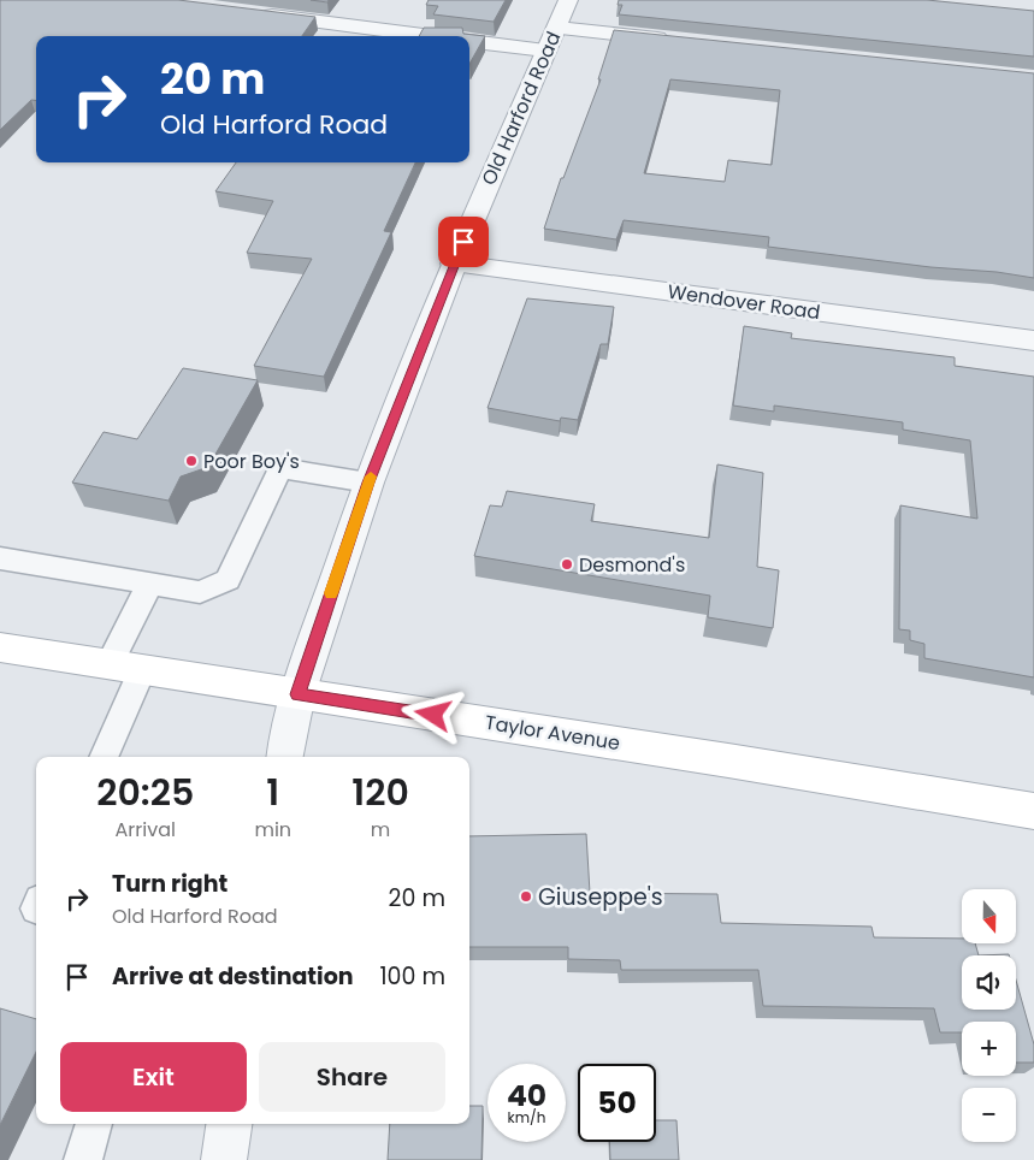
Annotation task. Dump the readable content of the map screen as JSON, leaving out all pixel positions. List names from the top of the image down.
{
  "streets": {
    "main road": ["Taylor Avenue"],
    "street": ["Old Harford Road", "Wendover Road"]
  },
  "crossings": [
    ["Old Harford Road", "Wendover Road"],
    ["Old Harford Road", "Taylor Avenue"]
  ],
  "places": ["Poor Boy's", "Desmond's", "Giuseppe's"],
  "north": "bottom",
  "page": {
    "turn": ["20 m", "Old Harford Road"],
    "eta": [
      "20:25",
      "Arrival",
      "1",
      "min",
      "120",
      "m"
    ],
    "list": [
      {
        "name": "Turn right",
        "note": "Old Harford Road",
        "value": "20 m"
      },
      {
        "name": "Arrive at destination",
        "value": "100 m"
      }
    ],
    "map_buttons": ["+", "−"],
    "buttons": ["Exit", "Share"],
    "speed": "40 km/h",
    "limit": "50"
  }
}
